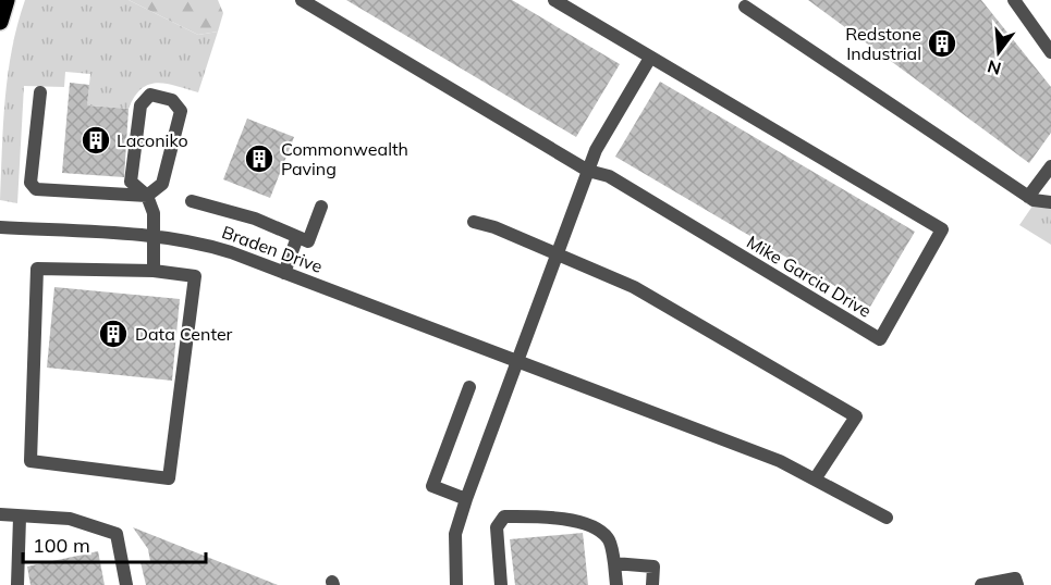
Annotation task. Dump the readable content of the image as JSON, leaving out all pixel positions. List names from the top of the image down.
{
  "streets": {
    "street": ["Braden Drive", "Mike Garcia Drive"]
  },
  "places": {
    "building": [
      "Redstone Industrial",
      "Laconiko",
      "Commonwealth Paving",
      "Data Center"
    ]
  },
  "scale_bar": "100 m",
  "north": "bottom"
}
